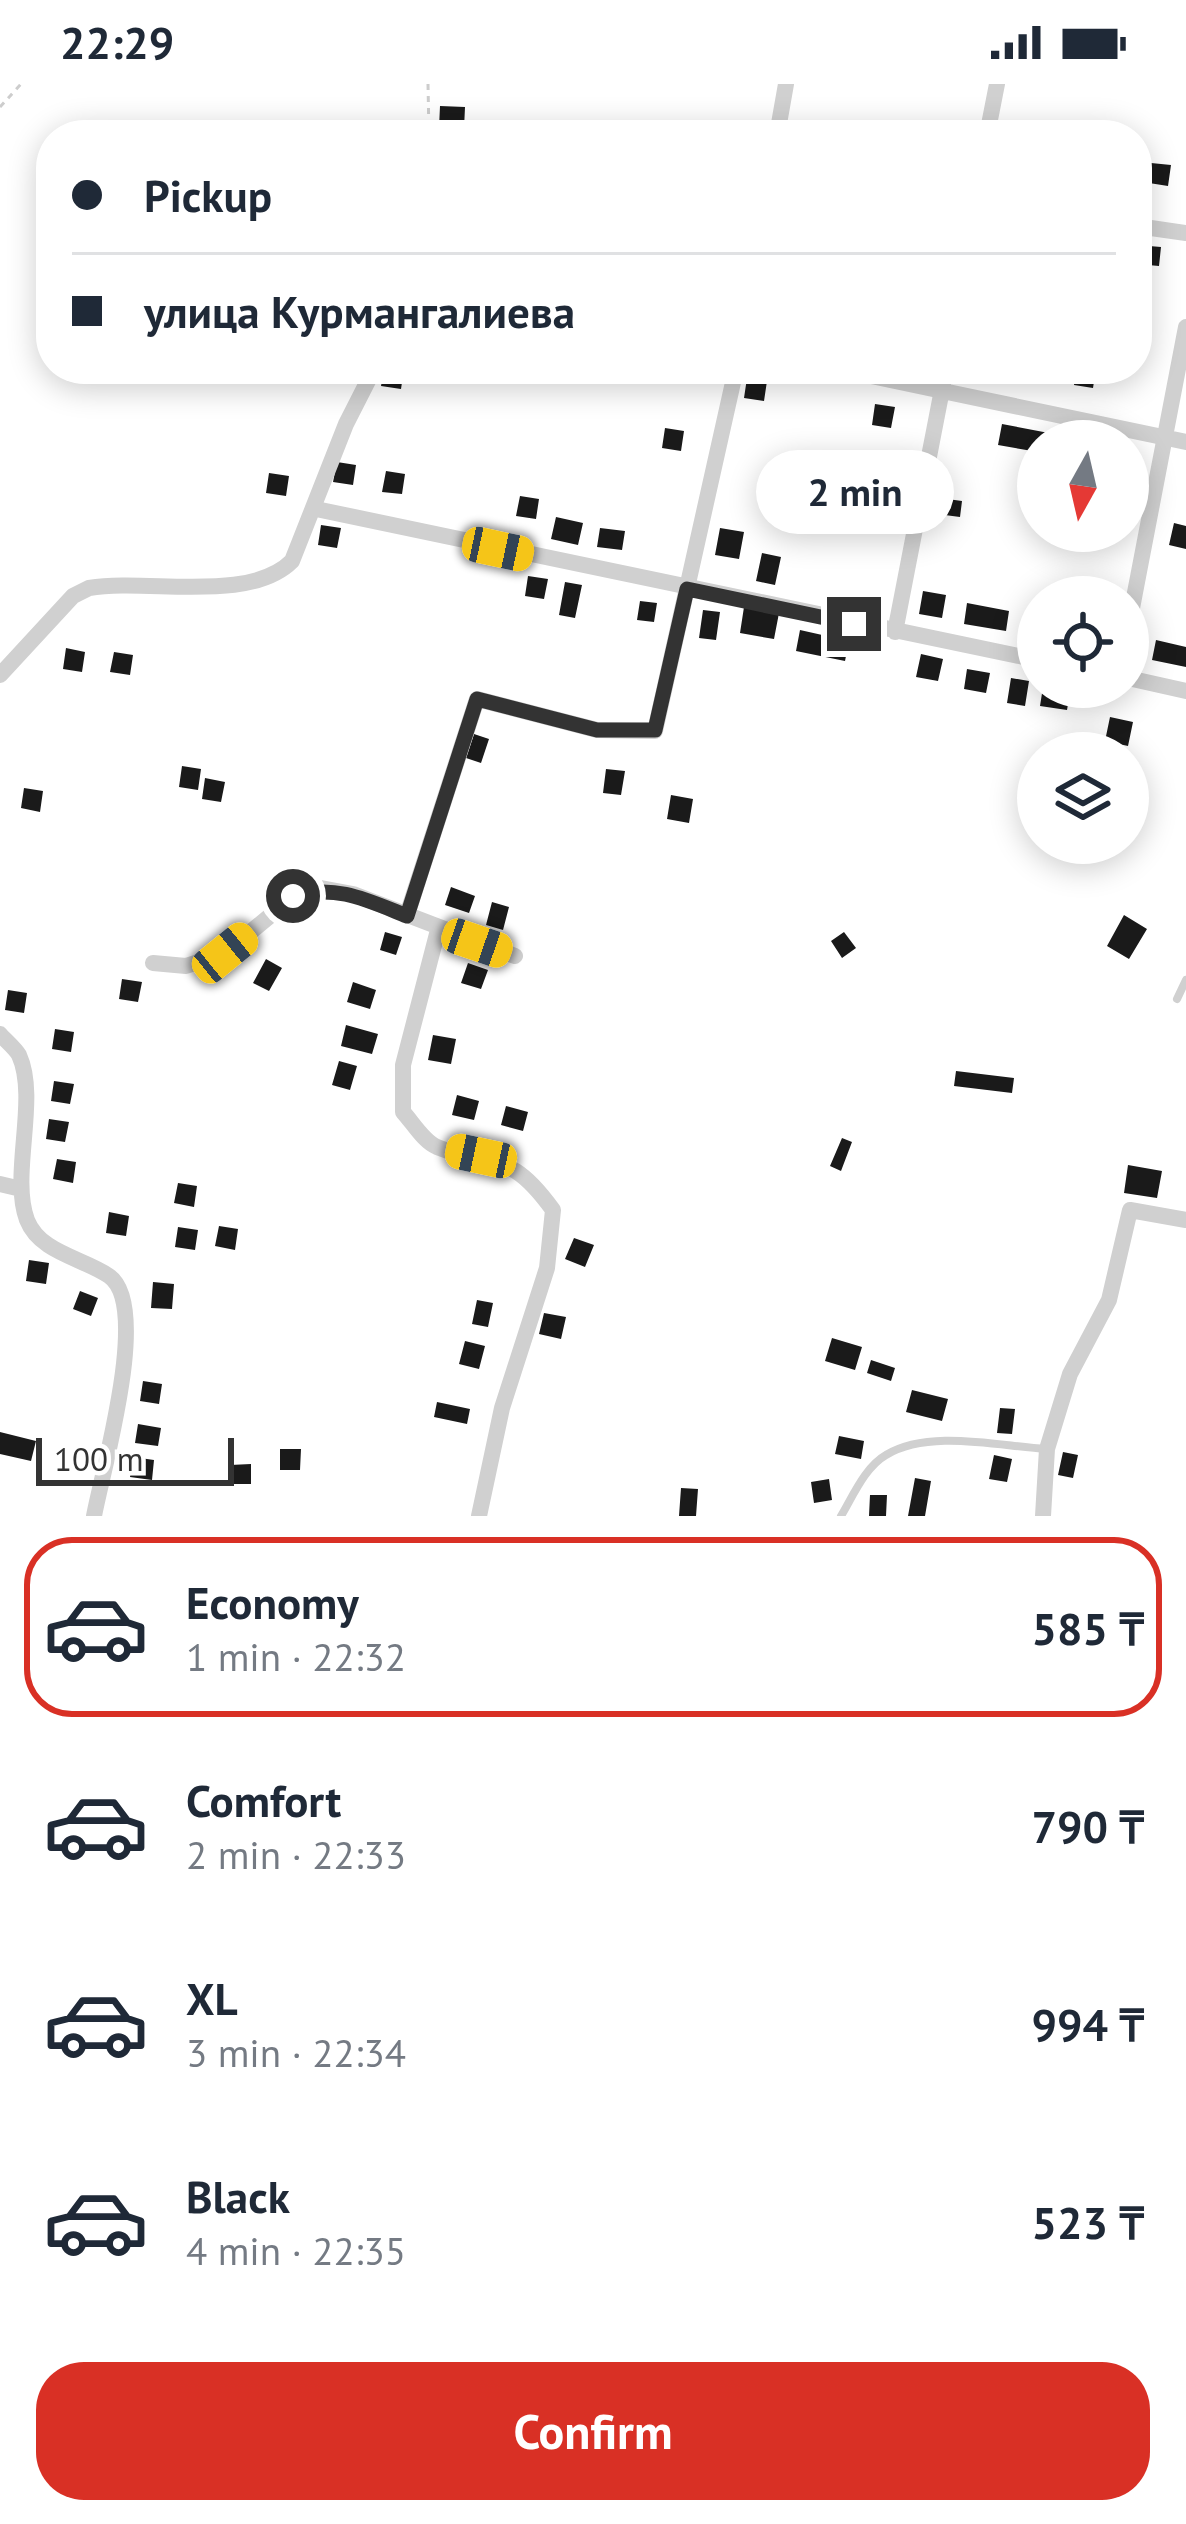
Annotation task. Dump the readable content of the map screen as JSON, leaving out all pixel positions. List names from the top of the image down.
{
  "scale_bar": "100 m",
  "north": "bottom",
  "page": {
    "status": "22:29",
    "banner": ["Pickup", "улица Курмангалиева"],
    "bubble": "2 min",
    "scale": "100 m",
    "list": [
      {
        "name": "Economy",
        "note": "1 min · 22:32",
        "value": "585 ₸"
      },
      {
        "name": "Comfort",
        "note": "2 min · 22:33",
        "value": "790 ₸"
      },
      {
        "name": "XL",
        "note": "3 min · 22:34",
        "value": "994 ₸"
      },
      {
        "name": "Black",
        "note": "4 min · 22:35",
        "value": "523 ₸"
      }
    ],
    "buttons": "Confirm"
  }
}
